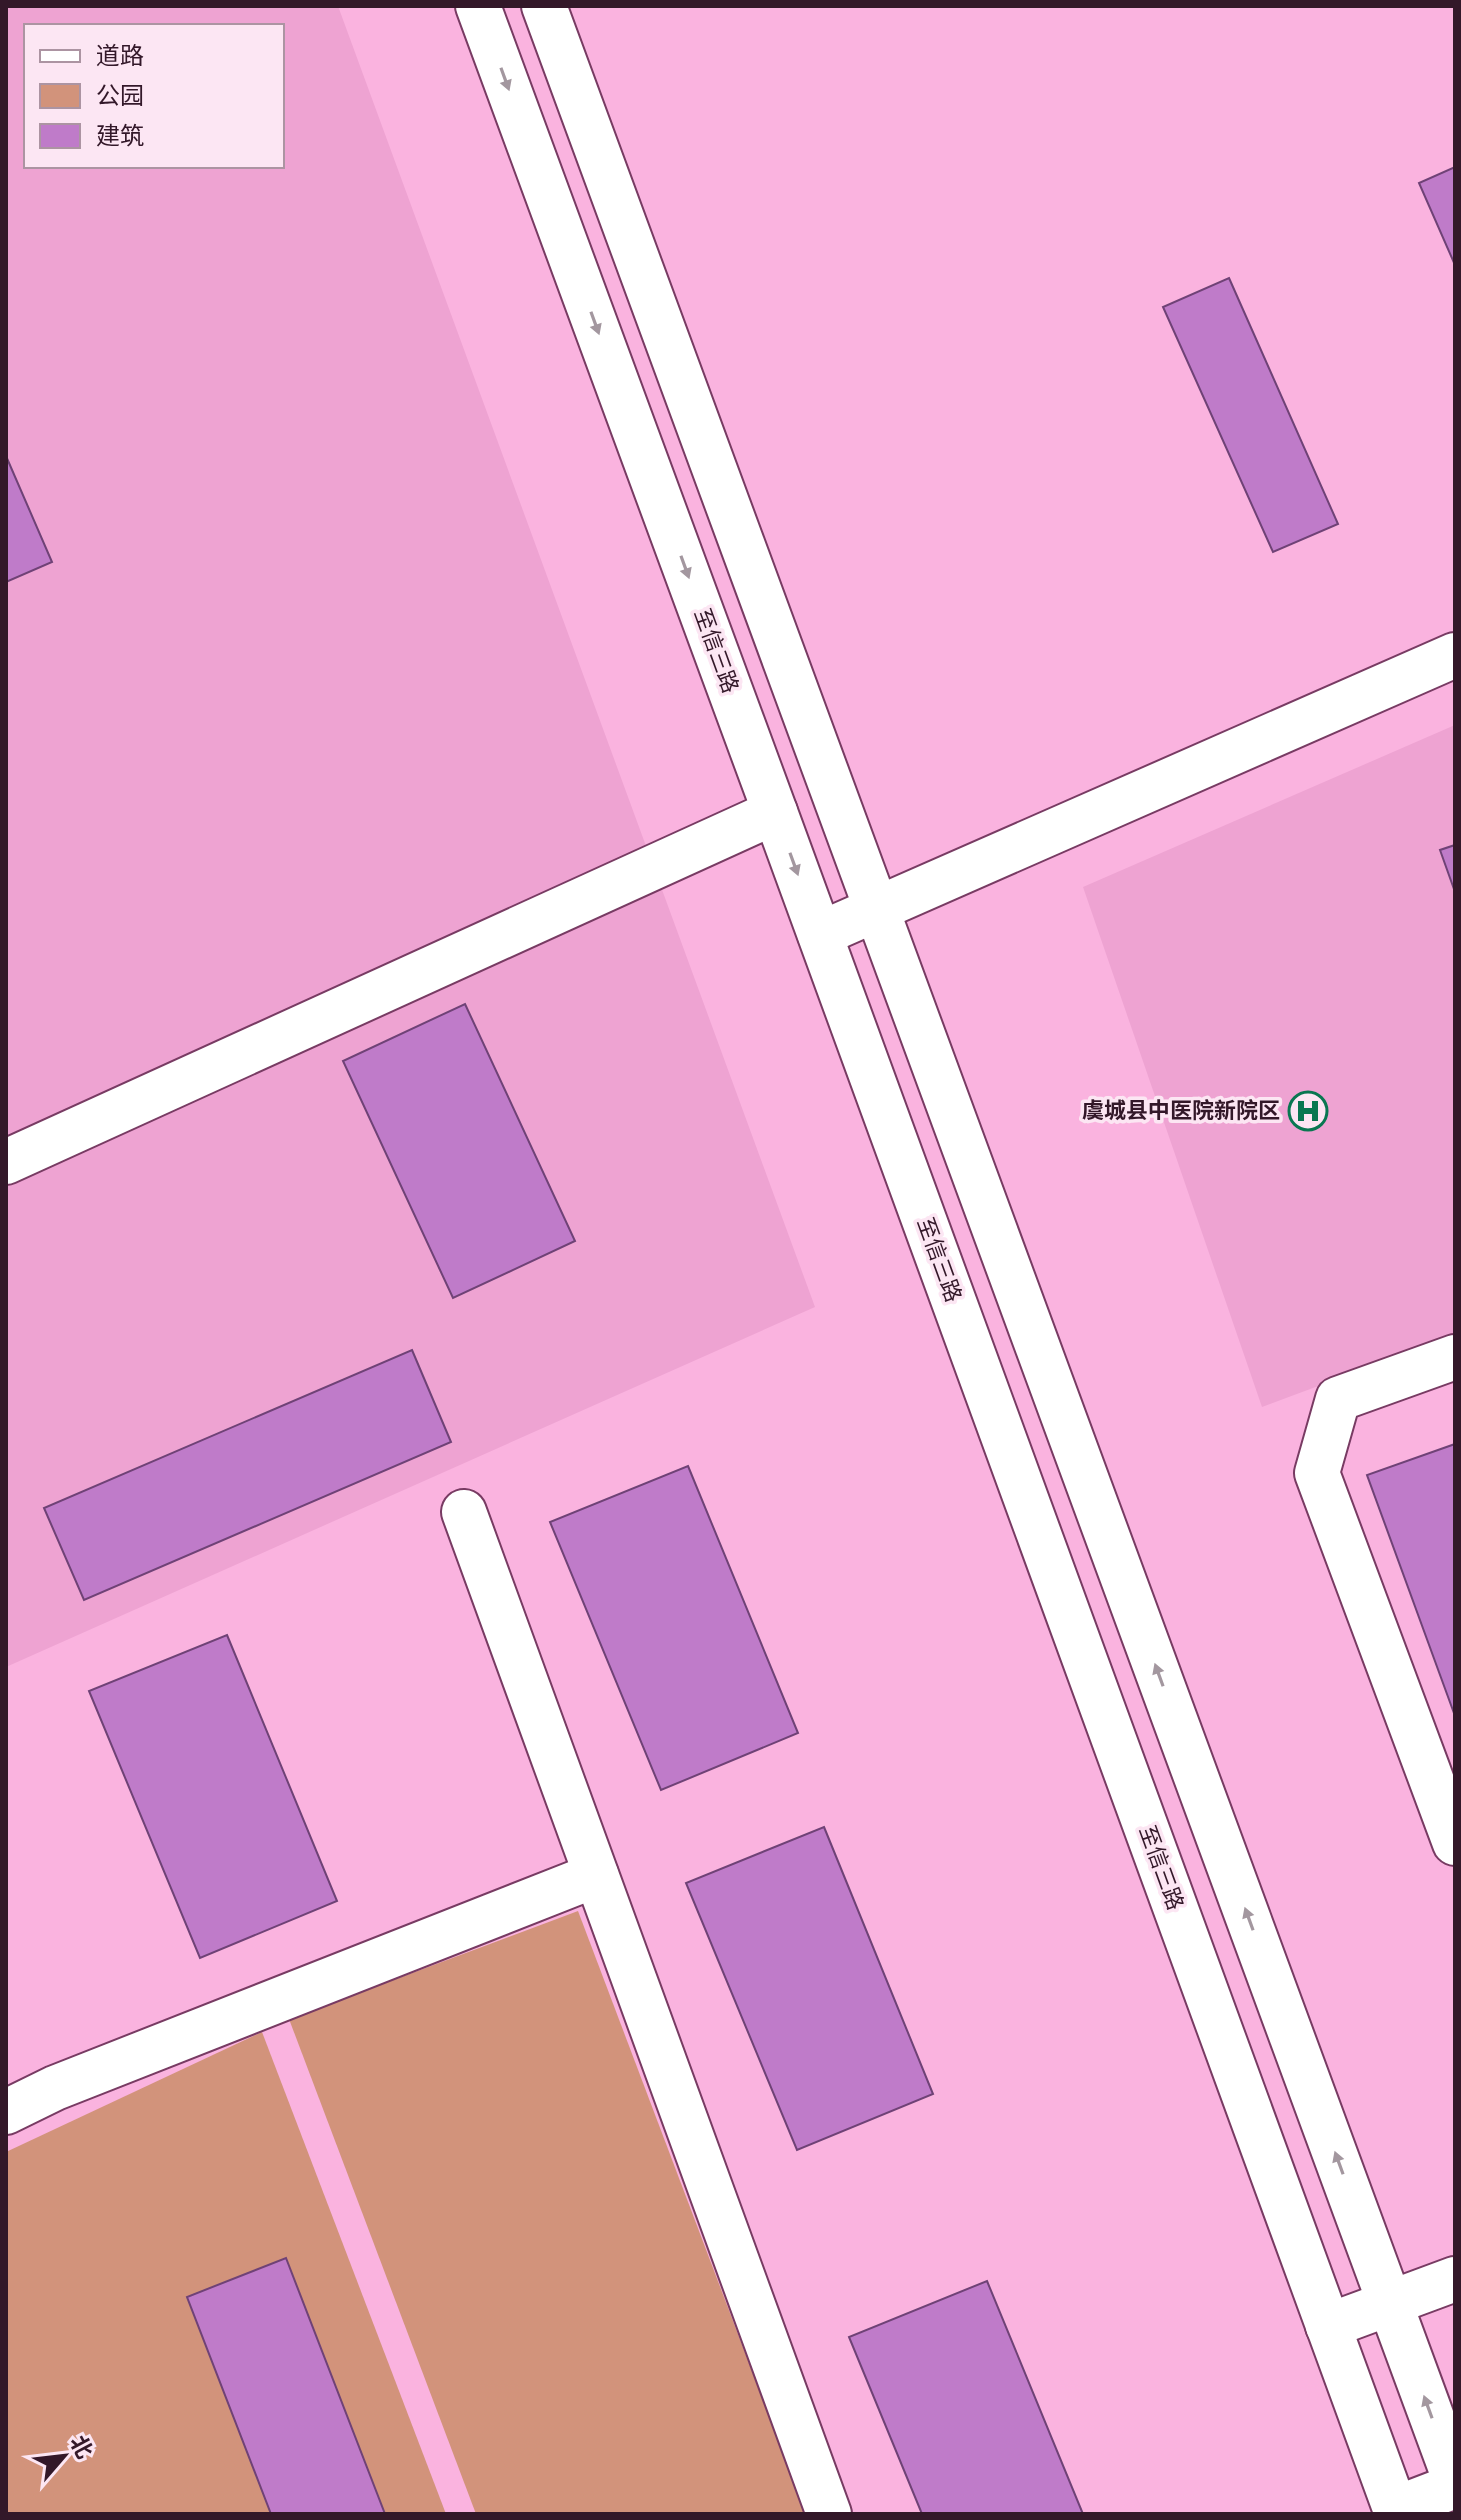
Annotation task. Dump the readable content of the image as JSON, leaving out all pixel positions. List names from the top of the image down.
{
  "streets": {
    "main road": ["至信三路"]
  },
  "places": {
    "hospital": ["虞城县中医院新院区"]
  },
  "legend": ["道路", "公园", "建筑"],
  "north": "top right"
}
